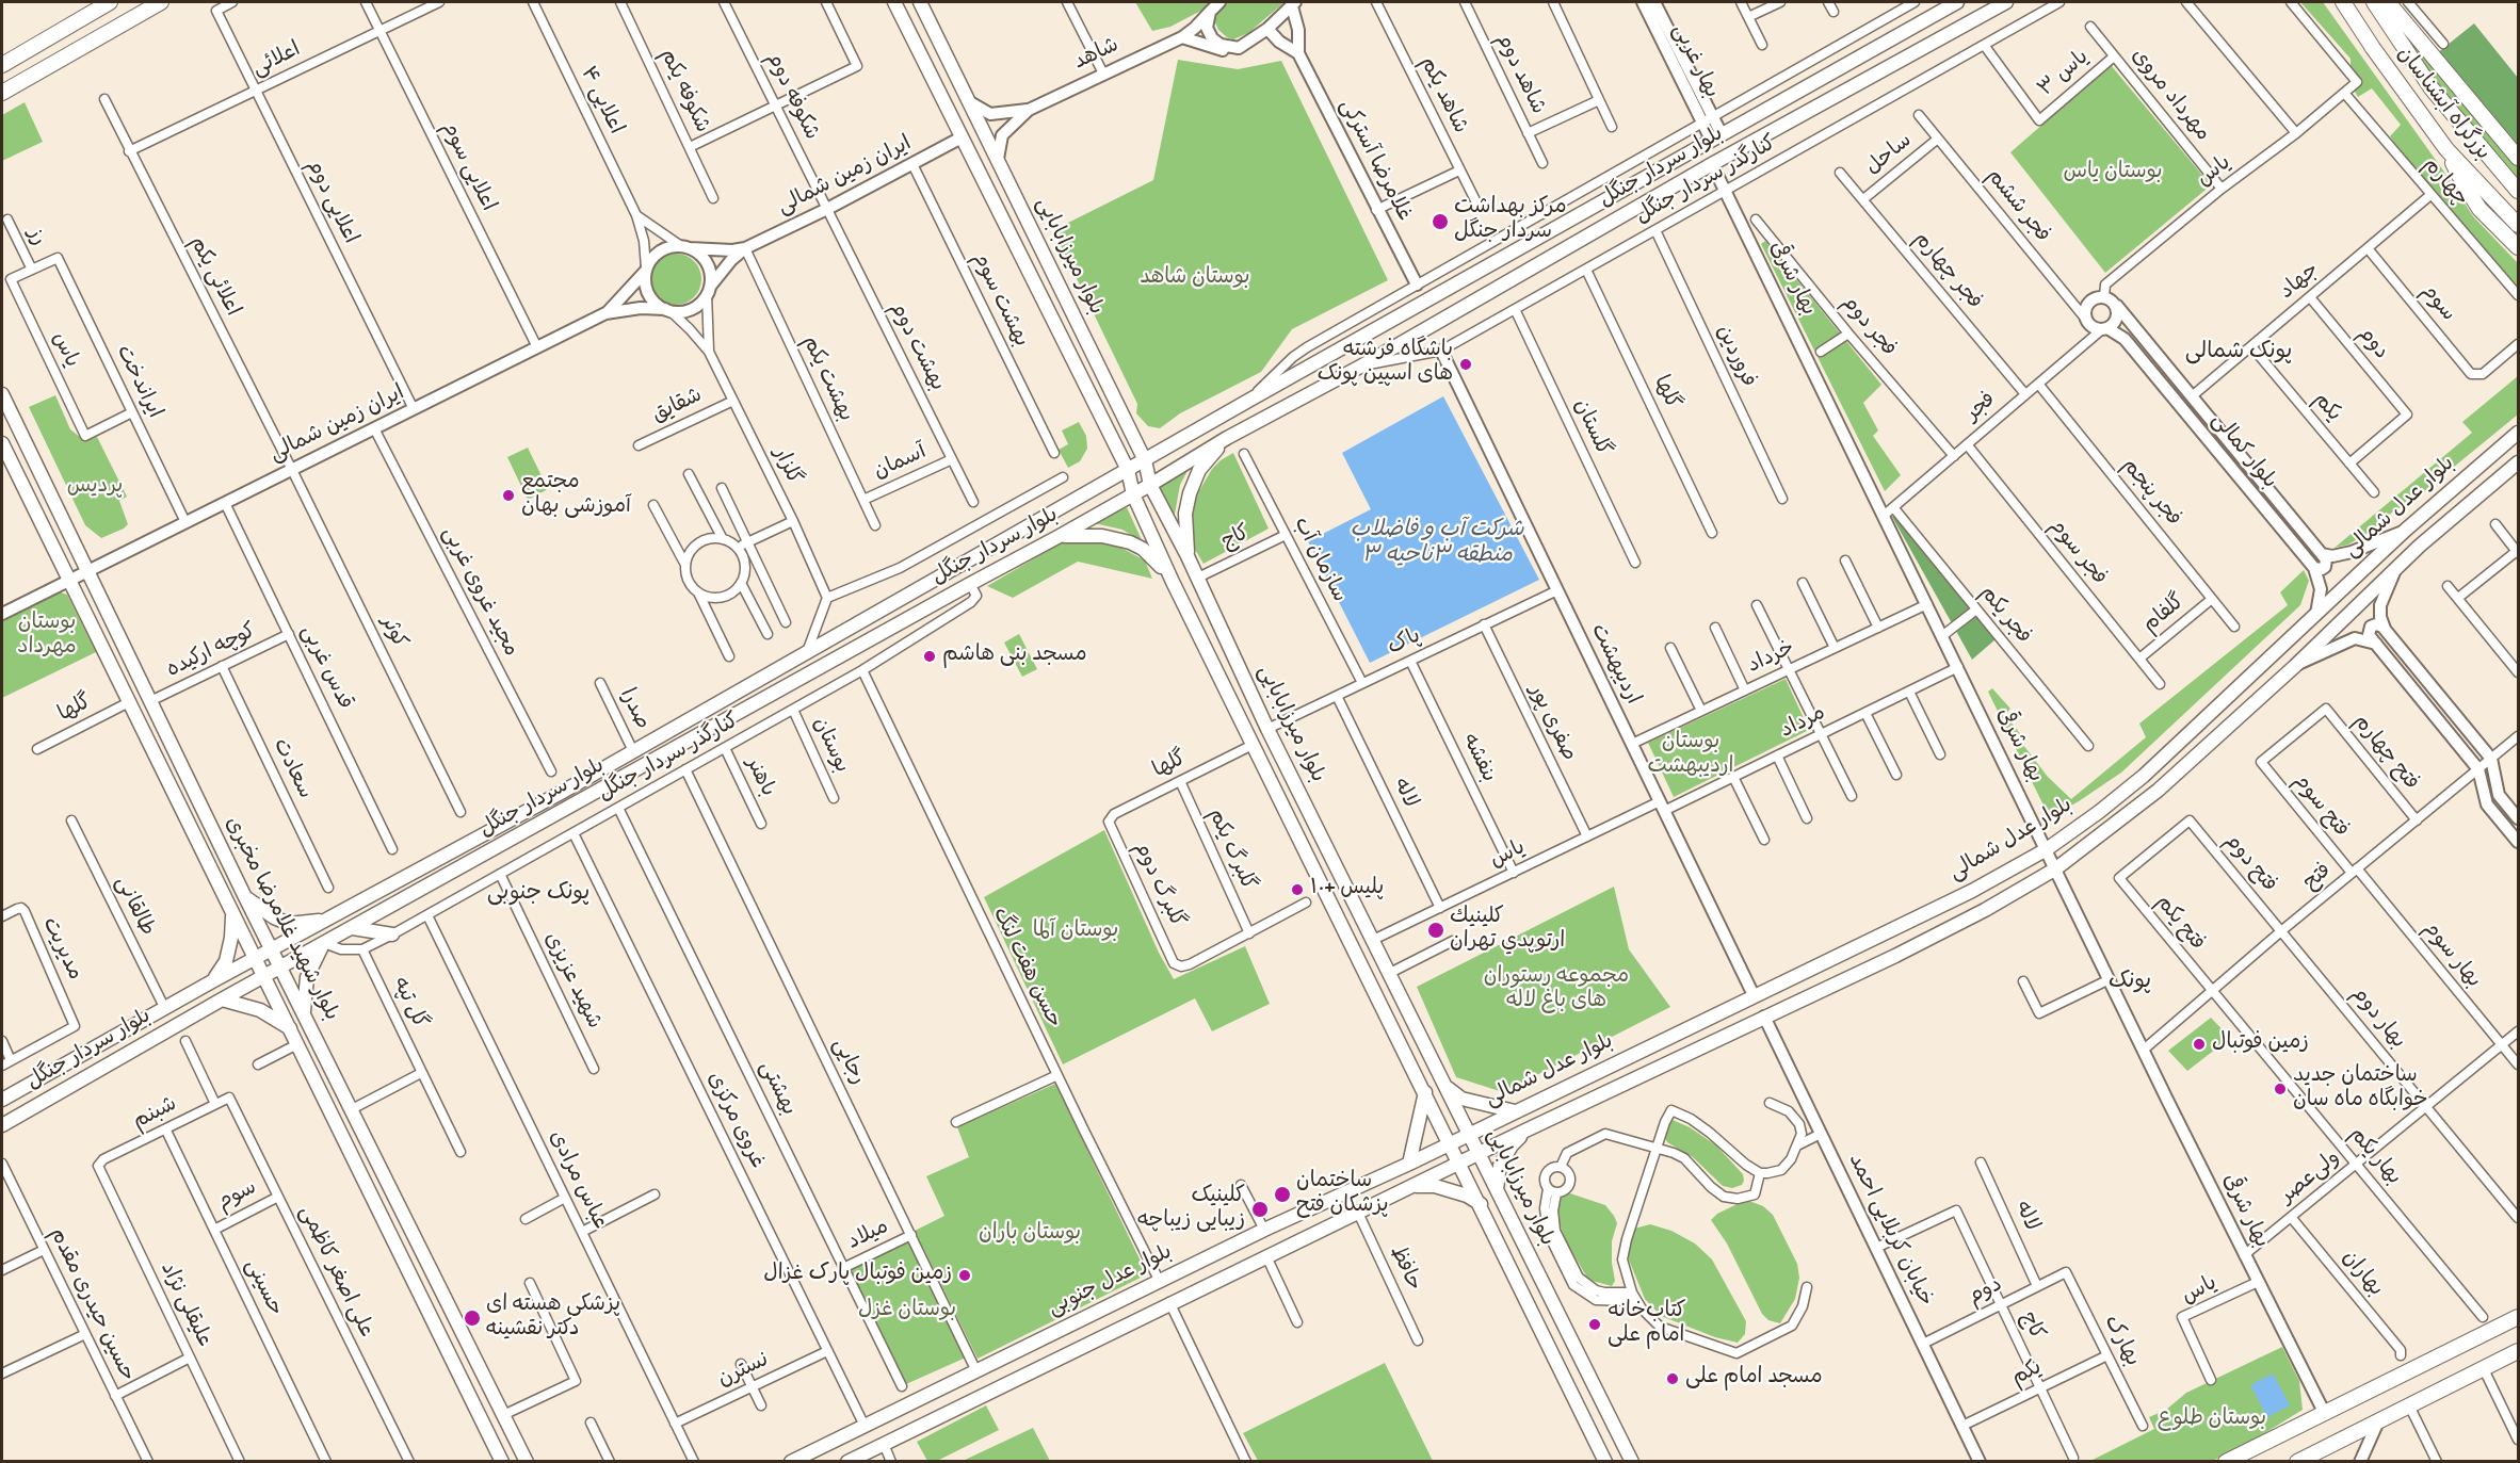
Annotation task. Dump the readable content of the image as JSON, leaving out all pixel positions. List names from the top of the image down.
{
  "streets": {
    "highway": ["بزرگراه آبشناسان"],
    "main road": [
      "بلوار سردار جنگل",
      "بلوار میرزابابایی",
      "بلوار عدل شمالی",
      "بلوار شهید غلامرضا مخبری",
      "بلوار عدل جنوبی"
    ],
    "street": [
      "شاهد",
      "اعلائی",
      "بهار غربی",
      "شاهد دوم",
      "یاس ۳",
      "شکوفه یکم",
      "شاهد یکم",
      "مهرداد مروی",
      "شکوفه دوم",
      "اعلایی ۴",
      "ساحل",
      "غلامرضا آسترکی",
      "اعلایی سوم",
      "یاس",
      "ایران زمین شمالی",
      "کنارگذر سردار جنگل",
      "چهارم",
      "اعلایی دوم",
      "فجر ششم",
      "رز",
      "فجر چهارم",
      "اعلائی یکم",
      "بهار شرقی",
      "جهاد",
      "بهشت سوم",
      "سوم",
      "فجر دوم",
      "دوم",
      "بهشت دوم",
      "فروردین",
      "بهشت یکم",
      "ایراندخت",
      "گلها",
      "شقایق",
      "فجر",
      "یکم",
      "گلستان",
      "بلوار کمالی",
      "آسمان",
      "گلزار",
      "فجر پنجم",
      "کاج",
      "فجر سوم",
      "سازمان آب",
      "مجید غروی غربی",
      "گلفام",
      "فجر یکم",
      "کوثر",
      "پاک",
      "کوچه ارکیده",
      "خرداد",
      "اردیبهشت",
      "قدس غربی",
      "صدرا",
      "صفری پور",
      "مرداد",
      "بوستان",
      "فتح چهارم",
      "بنفشه",
      "سعادت",
      "باهنر",
      "لاله",
      "فتح سوم",
      "گلبرگ یکم",
      "فتح دوم",
      "فتح",
      "گلبرگ دوم",
      "طالقانی",
      "فتح یکم",
      "مدیریت",
      "بهار سوم",
      "حسن هفت لنگ",
      "شهید عزیزی",
      "گل تپه",
      "بهار دوم",
      "رجایی",
      "بهشتی",
      "شبنم",
      "غروی مرکزی",
      "بهار یکم",
      "ولی‌عصر",
      "عباس مرادی",
      "خیابان کربلایی احمد",
      "میلاد",
      "حافظ",
      "علی اصغر کاظمی",
      "بهاران",
      "حسینی",
      "حسین حیدری مقدم",
      "علیقلی نژاد",
      "بهارک",
      "نسترن"
    ]
  },
  "crossings": [
    ["شاهد", "بلوار میرزابابایی"],
    ["اعلائی", "اعلایی سوم"],
    ["اعلائی", "اعلایی دوم"],
    ["اعلائی", "اعلائی یکم"],
    ["بهار غربی", "بلوار سردار جنگل"],
    ["یاس ۳", "مهرداد مروی"],
    ["یاس ۳", "کنارگذر سردار جنگل"],
    ["مهرداد مروی", "یاس"],
    ["شکوفه دوم", "ایران زمین شمالی"],
    ["شکوفه دوم", "بهشت دوم"],
    ["اعلایی ۴", "ایران زمین شمالی"],
    ["ساحل", "فجر ششم"],
    ["ساحل", "فجر چهارم"],
    ["اعلایی سوم", "ایران زمین شمالی"],
    ["بلوار سردار جنگل", "کنارگذر سردار جنگل"],
    ["بلوار سردار جنگل", "بلوار میرزابابایی"],
    ["بلوار سردار جنگل", "بهار شرقی"],
    ["بلوار سردار جنگل", "صدرا"],
    ["بلوار سردار جنگل", "طالقانی"],
    ["بلوار سردار جنگل", "بلوار شهید غلامرضا مخبری"],
    ["یاس", "چهارم"],
    ["یاس", "فجر ششم"],
    ["یاس", "رز"],
    ["یاس", "بلوار میرزابابایی"],
    ["یاس", "بهار شرقی"],
    ["یاس", "ایراندخت"],
    ["یاس", "فجر"],
    ["یاس", "بلوار کمالی"],
    ["یاس", "اردیبهشت"],
    ["یاس", "صفری پور"],
    ["یاس", "مرداد"],
    ["یاس", "بنفشه"],
    ["یاس", "لاله"],
    ["ایران زمین شمالی", "اعلایی دوم"],
    ["ایران زمین شمالی", "بلوار میرزابابایی"],
    ["ایران زمین شمالی", "اعلائی یکم"],
    ["ایران زمین شمالی", "بهشت سوم"],
    ["ایران زمین شمالی", "بهشت دوم"],
    ["ایران زمین شمالی", "بهشت یکم"],
    ["ایران زمین شمالی", "ایراندخت"],
    ["ایران زمین شمالی", "مجید غروی غربی"],
    ["ایران زمین شمالی", "کوثر"],
    ["ایران زمین شمالی", "قدس غربی"],
    ["ایران زمین شمالی", "بلوار شهید غلامرضا مخبری"],
    ["کنارگذر سردار جنگل", "بهار شرقی"],
    ["کنارگذر سردار جنگل", "فروردین"],
    ["کنارگذر سردار جنگل", "گلها"],
    ["کنارگذر سردار جنگل", "گلستان"],
    ["کنارگذر سردار جنگل", "اردیبهشت"],
    ["کنارگذر سردار جنگل", "بوستان"],
    ["کنارگذر سردار جنگل", "باهنر"],
    ["کنارگذر سردار جنگل", "حسن هفت لنگ"],
    ["کنارگذر سردار جنگل", "شهید عزیزی"],
    ["کنارگذر سردار جنگل", "گل تپه"],
    ["کنارگذر سردار جنگل", "رجایی"],
    ["کنارگذر سردار جنگل", "بهشتی"],
    ["کنارگذر سردار جنگل", "غروی مرکزی"],
    ["کنارگذر سردار جنگل", "عباس مرادی"],
    ["چهارم", "جهاد"],
    ["فجر ششم", "فجر"],
    ["فجر ششم", "بلوار کمالی"],
    ["بلوار میرزابابایی", "گلها"],
    ["بلوار میرزابابایی", "بلوار عدل شمالی"],
    ["بلوار میرزابابایی", "پاک"],
    ["بلوار میرزابابایی", "بلوار عدل جنوبی"],
    ["فجر چهارم", "فجر"],
    ["اعلائی یکم", "کوثر"],
    ["بهار شرقی", "فجر"],
    ["بهار شرقی", "بلوار عدل شمالی"],
    ["بهار شرقی", "فجر یکم"],
    ["بهار شرقی", "خرداد"],
    ["بهار شرقی", "مرداد"],
    ["بهار شرقی", "فتح"],
    ["بهار شرقی", "ولی‌عصر"],
    ["جهاد", "سوم"],
    ["جهاد", "دوم"],
    ["جهاد", "یکم"],
    ["جهاد", "بلوار کمالی"],
    ["سوم", "علی اصغر کاظمی"],
    ["سوم", "حسینی"],
    ["فجر دوم", "فجر"],
    ["دوم", "یکم"],
    ["دوم", "کاج"],
    ["دوم", "لاله"],
    ["دوم", "خیابان کربلایی احمد"],
    ["دوم", "بهارک"],
    ["بهشت دوم", "آسمان"],
    ["بهشت یکم", "آسمان"],
    ["گلها", "گلبرگ یکم"],
    ["گلها", "گلبرگ دوم"],
    ["گلها", "بلوار شهید غلامرضا مخبری"],
    ["شقایق", "گلزار"],
    ["فجر", "بلوار کمالی"],
    ["فجر", "فجر پنجم"],
    ["فجر", "فجر سوم"],
    ["فجر", "فجر یکم"],
    ["یکم", "کاج"],
    ["یکم", "خیابان کربلایی احمد"],
    ["یکم", "بهارک"],
    ["فجر پنجم", "گلفام"],
    ["بلوار عدل شمالی", "اردیبهشت"],
    ["بلوار عدل شمالی", "خیابان کربلایی احمد"],
    ["بلوار عدل شمالی", "بلوار عدل جنوبی"],
    ["کاج", "سازمان آب"],
    ["کاج", "خیابان کربلایی احمد"],
    ["فجر سوم", "گلفام"],
    ["سازمان آب", "پاک"],
    ["پاک", "اردیبهشت"],
    ["پاک", "صفری پور"],
    ["پاک", "بنفشه"],
    ["پاک", "لاله"],
    ["کوچه ارکیده", "قدس غربی"],
    ["کوچه ارکیده", "سعادت"],
    ["کوچه ارکیده", "بلوار شهید غلامرضا مخبری"],
    ["خرداد", "اردیبهشت"],
    ["اردیبهشت", "مرداد"],
    ["فتح چهارم", "فتح سوم"],
    ["فتح چهارم", "فتح"],
    ["فتح سوم", "فتح"],
    ["فتح سوم", "بهار سوم"],
    ["گلبرگ یکم", "گلبرگ دوم"],
    ["فتح دوم", "فتح"],
    ["فتح دوم", "فتح یکم"],
    ["فتح دوم", "بهار دوم"],
    ["فتح", "فتح یکم"],
    ["فتح", "بهار سوم"],
    ["فتح", "بهار دوم"],
    ["فتح", "بهار یکم"],
    ["فتح یکم", "بهار یکم"],
    ["بهار سوم", "ولی‌عصر"],
    ["حسن هفت لنگ", "بلوار عدل جنوبی"],
    ["بهار دوم", "ولی‌عصر"],
    ["رجایی", "میلاد"],
    ["رجایی", "بلوار عدل جنوبی"],
    ["بهشتی", "میلاد"],
    ["شبنم", "علی اصغر کاظمی"],
    ["شبنم", "حسینی"],
    ["شبنم", "علیقلی نژاد"],
    ["غروی مرکزی", "بلوار عدل جنوبی"],
    ["غروی مرکزی", "نسترن"],
    ["بهار یکم", "ولی‌عصر"],
    ["ولی‌عصر", "بهاران"],
    ["عباس مرادی", "نسترن"],
    ["حافظ", "بلوار عدل جنوبی"]
  ],
  "districts": ["پونک شمالی", "پونک جنوبی", "پونک"],
  "water": ["شرکت آب و فاضلاب منطقه ۳ناحیه ۳"],
  "parks": [
    "بوستان یاس",
    "بوستان شاهد",
    "پردیس",
    "بوستان مهرداد",
    "بوستان اردیبهشت",
    "بوستان آلما",
    "مجموعه رستوران های باغ لاله",
    "بوستان باران",
    "بوستان غزل",
    "بوستان طلوع"
  ],
  "places": [
    "مرکز بهداشت سردار جنگل",
    "باشگاه فرشته های اسپین پونک",
    "مجتمع آموزشی بهان",
    "مسجد بنی هاشم",
    "پلیس +۱۰",
    "كلينيك ارتوپدي تهران",
    "زمین فوتبال",
    "ساختمان جدید خوابگاه ماه سان",
    "ساختمان پزشکان فتح",
    "کلینیک زیبایی زیباچه",
    "زمین فوتبال پارک غزال",
    "پزشکی هسته ای دکتر نقشینه",
    "کتاب‌خانه امام علی",
    "مسجد امام علی"
  ]
}
